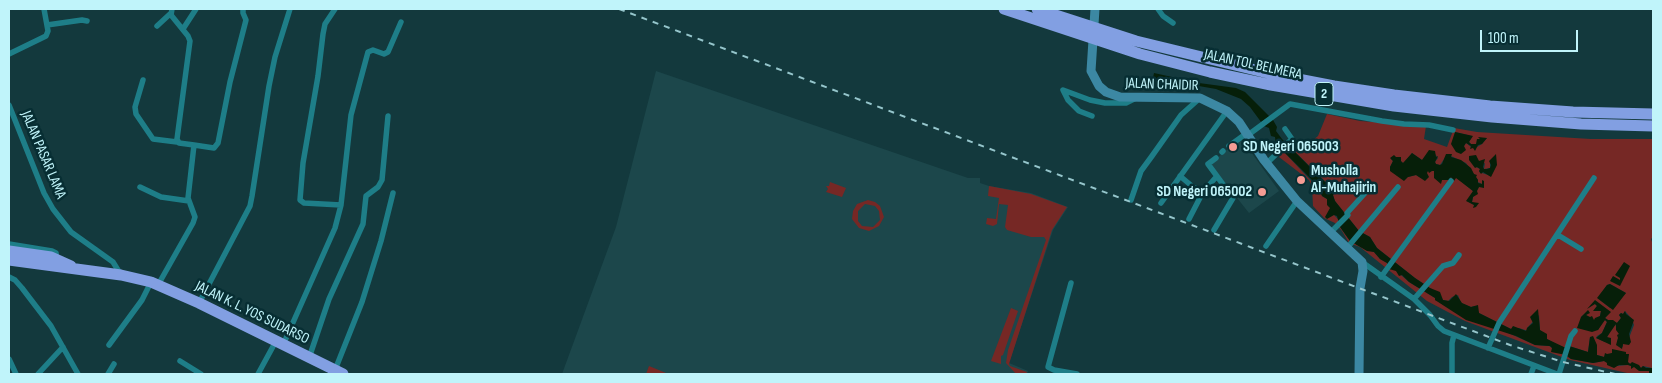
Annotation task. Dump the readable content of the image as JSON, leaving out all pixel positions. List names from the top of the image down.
{
  "streets": {
    "highway": ["JALAN TOL BELMERA", "2", "JALAN K. L. YOS SUDARSO"],
    "street": ["JALAN CHAIDIR", "JALAN PASAR LAMA"]
  },
  "crossings": [
    ["JALAN PASAR LAMA", "JALAN K. L. YOS SUDARSO"]
  ],
  "places": ["SD Negeri 065003", "Musholla Al-Muhajirin", "SD Negeri 065002"],
  "scale_bar": "100 m"
}
